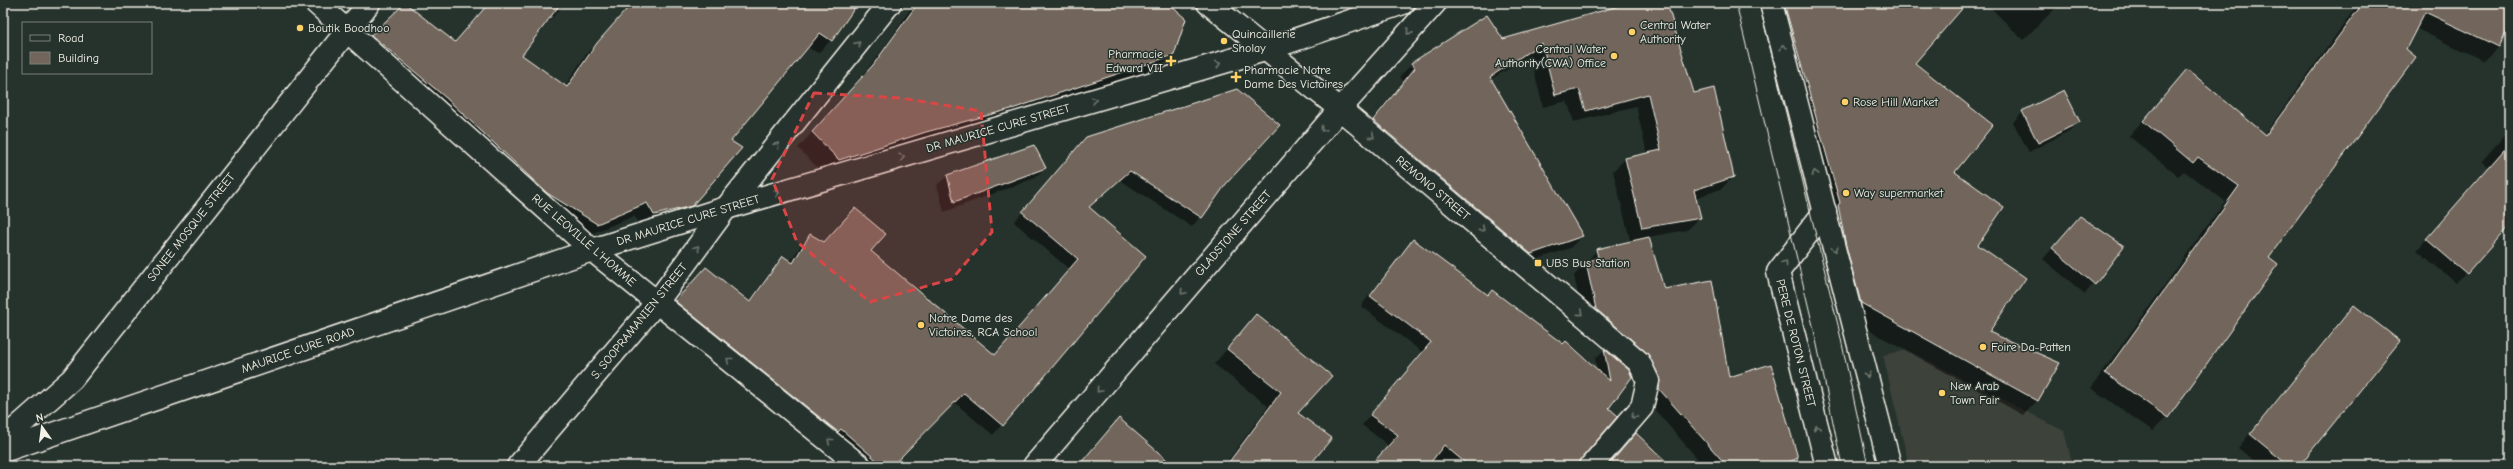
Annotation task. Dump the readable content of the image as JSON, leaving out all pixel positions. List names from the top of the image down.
{
  "streets": {
    "street": [
      "DR MAURICE CURE STREET",
      "REMONO STREET",
      "SONEE MOSQUE STREET",
      "GLADSTONE STREET",
      "RUE LEOVILLE L'HOMME",
      "S. SOOPRAMANIEN STREET",
      "PERE DE ROTON STREET",
      "MAURICE CURE ROAD"
    ]
  },
  "crossings": [
    ["DR MAURICE CURE STREET", "REMONO STREET"],
    ["DR MAURICE CURE STREET", "RUE LEOVILLE L'HOMME"],
    ["DR MAURICE CURE STREET", "S. SOOPRAMANIEN STREET"],
    ["DR MAURICE CURE STREET", "MAURICE CURE ROAD"],
    ["REMONO STREET", "GLADSTONE STREET"],
    ["SONEE MOSQUE STREET", "RUE LEOVILLE L'HOMME"],
    ["RUE LEOVILLE L'HOMME", "S. SOOPRAMANIEN STREET"],
    ["RUE LEOVILLE L'HOMME", "MAURICE CURE ROAD"]
  ],
  "one_way": [
    "DR MAURICE CURE STREET",
    "REMONO STREET",
    "GLADSTONE STREET",
    "RUE LEOVILLE L'HOMME",
    "S. SOOPRAMANIEN STREET"
  ],
  "places": {
    "other": [
      "Boutik Boodhoo",
      "Central Water Authority",
      "Quincaillerie Sholay",
      "Central Water Authority(CWA) Office",
      "Rose Hill Market",
      "Way supermarket",
      "Notre Dame des Victoires, RCA School",
      "Foire Da-Patten",
      "New Arab Town Fair"
    ],
    "health": ["Pharmacie Edward VII", "Pharmacie Notre Dame Des Victoires"],
    "transit": ["UBS Bus Station"]
  },
  "legend": ["Road", "Building"],
  "north": "top"
}
